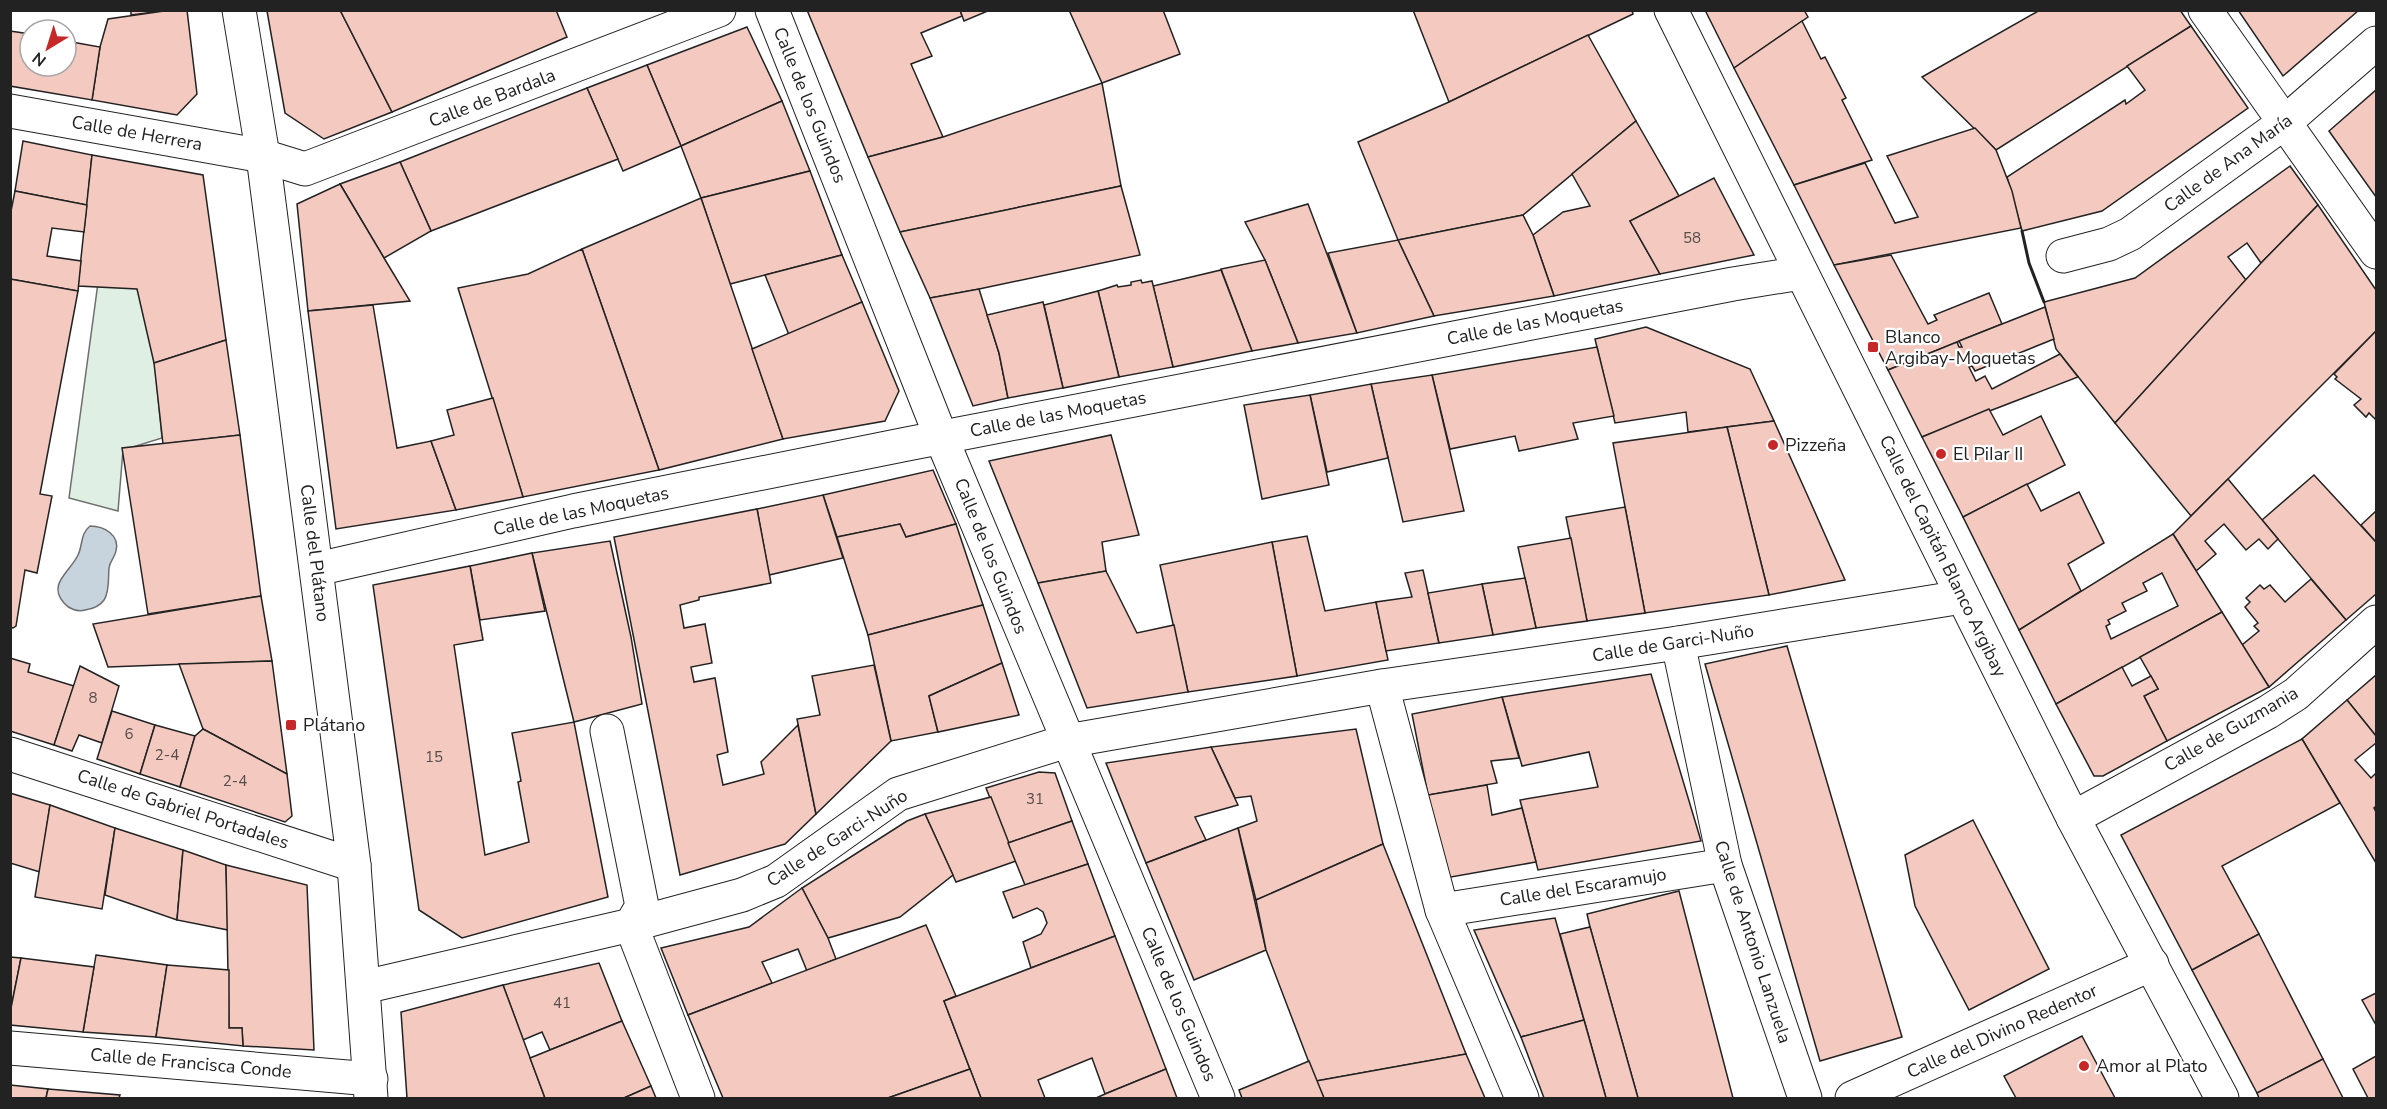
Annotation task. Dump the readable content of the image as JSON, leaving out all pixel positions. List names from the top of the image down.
{
  "streets": {
    "street": [
      "Calle de Bardala",
      "Calle de los Guindos",
      "Calle de Herrera",
      "Calle de Ana María",
      "Calle de las Moquetas",
      "Calle del Plátano",
      "Calle del Capitán Blanco Argibay",
      "Calle de Garci-Nuño",
      "Calle de Guzmania",
      "Calle de Gabriel Portadales",
      "Calle del Escaramujo",
      "Calle de Antonio Lanzuela",
      "Calle del Divino Redentor",
      "Calle de Francisca Conde"
    ]
  },
  "crossings": [
    ["Calle de Bardala", "Calle de Herrera"],
    ["Calle de Bardala", "Calle del Plátano"],
    ["Calle de los Guindos", "Calle de las Moquetas"],
    ["Calle de los Guindos", "Calle de Garci-Nuño"],
    ["Calle de Herrera", "Calle del Plátano"],
    ["Calle de las Moquetas", "Calle del Plátano"],
    ["Calle de las Moquetas", "Calle del Capitán Blanco Argibay"],
    ["Calle del Plátano", "Calle de Garci-Nuño"],
    ["Calle del Plátano", "Calle de Gabriel Portadales"],
    ["Calle del Plátano", "Calle de Francisca Conde"],
    ["Calle del Capitán Blanco Argibay", "Calle de Garci-Nuño"],
    ["Calle del Capitán Blanco Argibay", "Calle de Guzmania"],
    ["Calle del Capitán Blanco Argibay", "Calle del Divino Redentor"],
    ["Calle de Garci-Nuño", "Calle de Antonio Lanzuela"],
    ["Calle del Escaramujo", "Calle de Antonio Lanzuela"]
  ],
  "places": {
    "transit": ["Blanco Argibay-Moquetas", "Plátano"],
    "other": ["Pizzeña", "El PiIar II", "Amor al Plato"]
  },
  "house_numbers": [
    "58",
    "8",
    "6",
    "2-4",
    "15",
    "2-4",
    "31",
    "41"
  ],
  "north": "bottom left"
}
